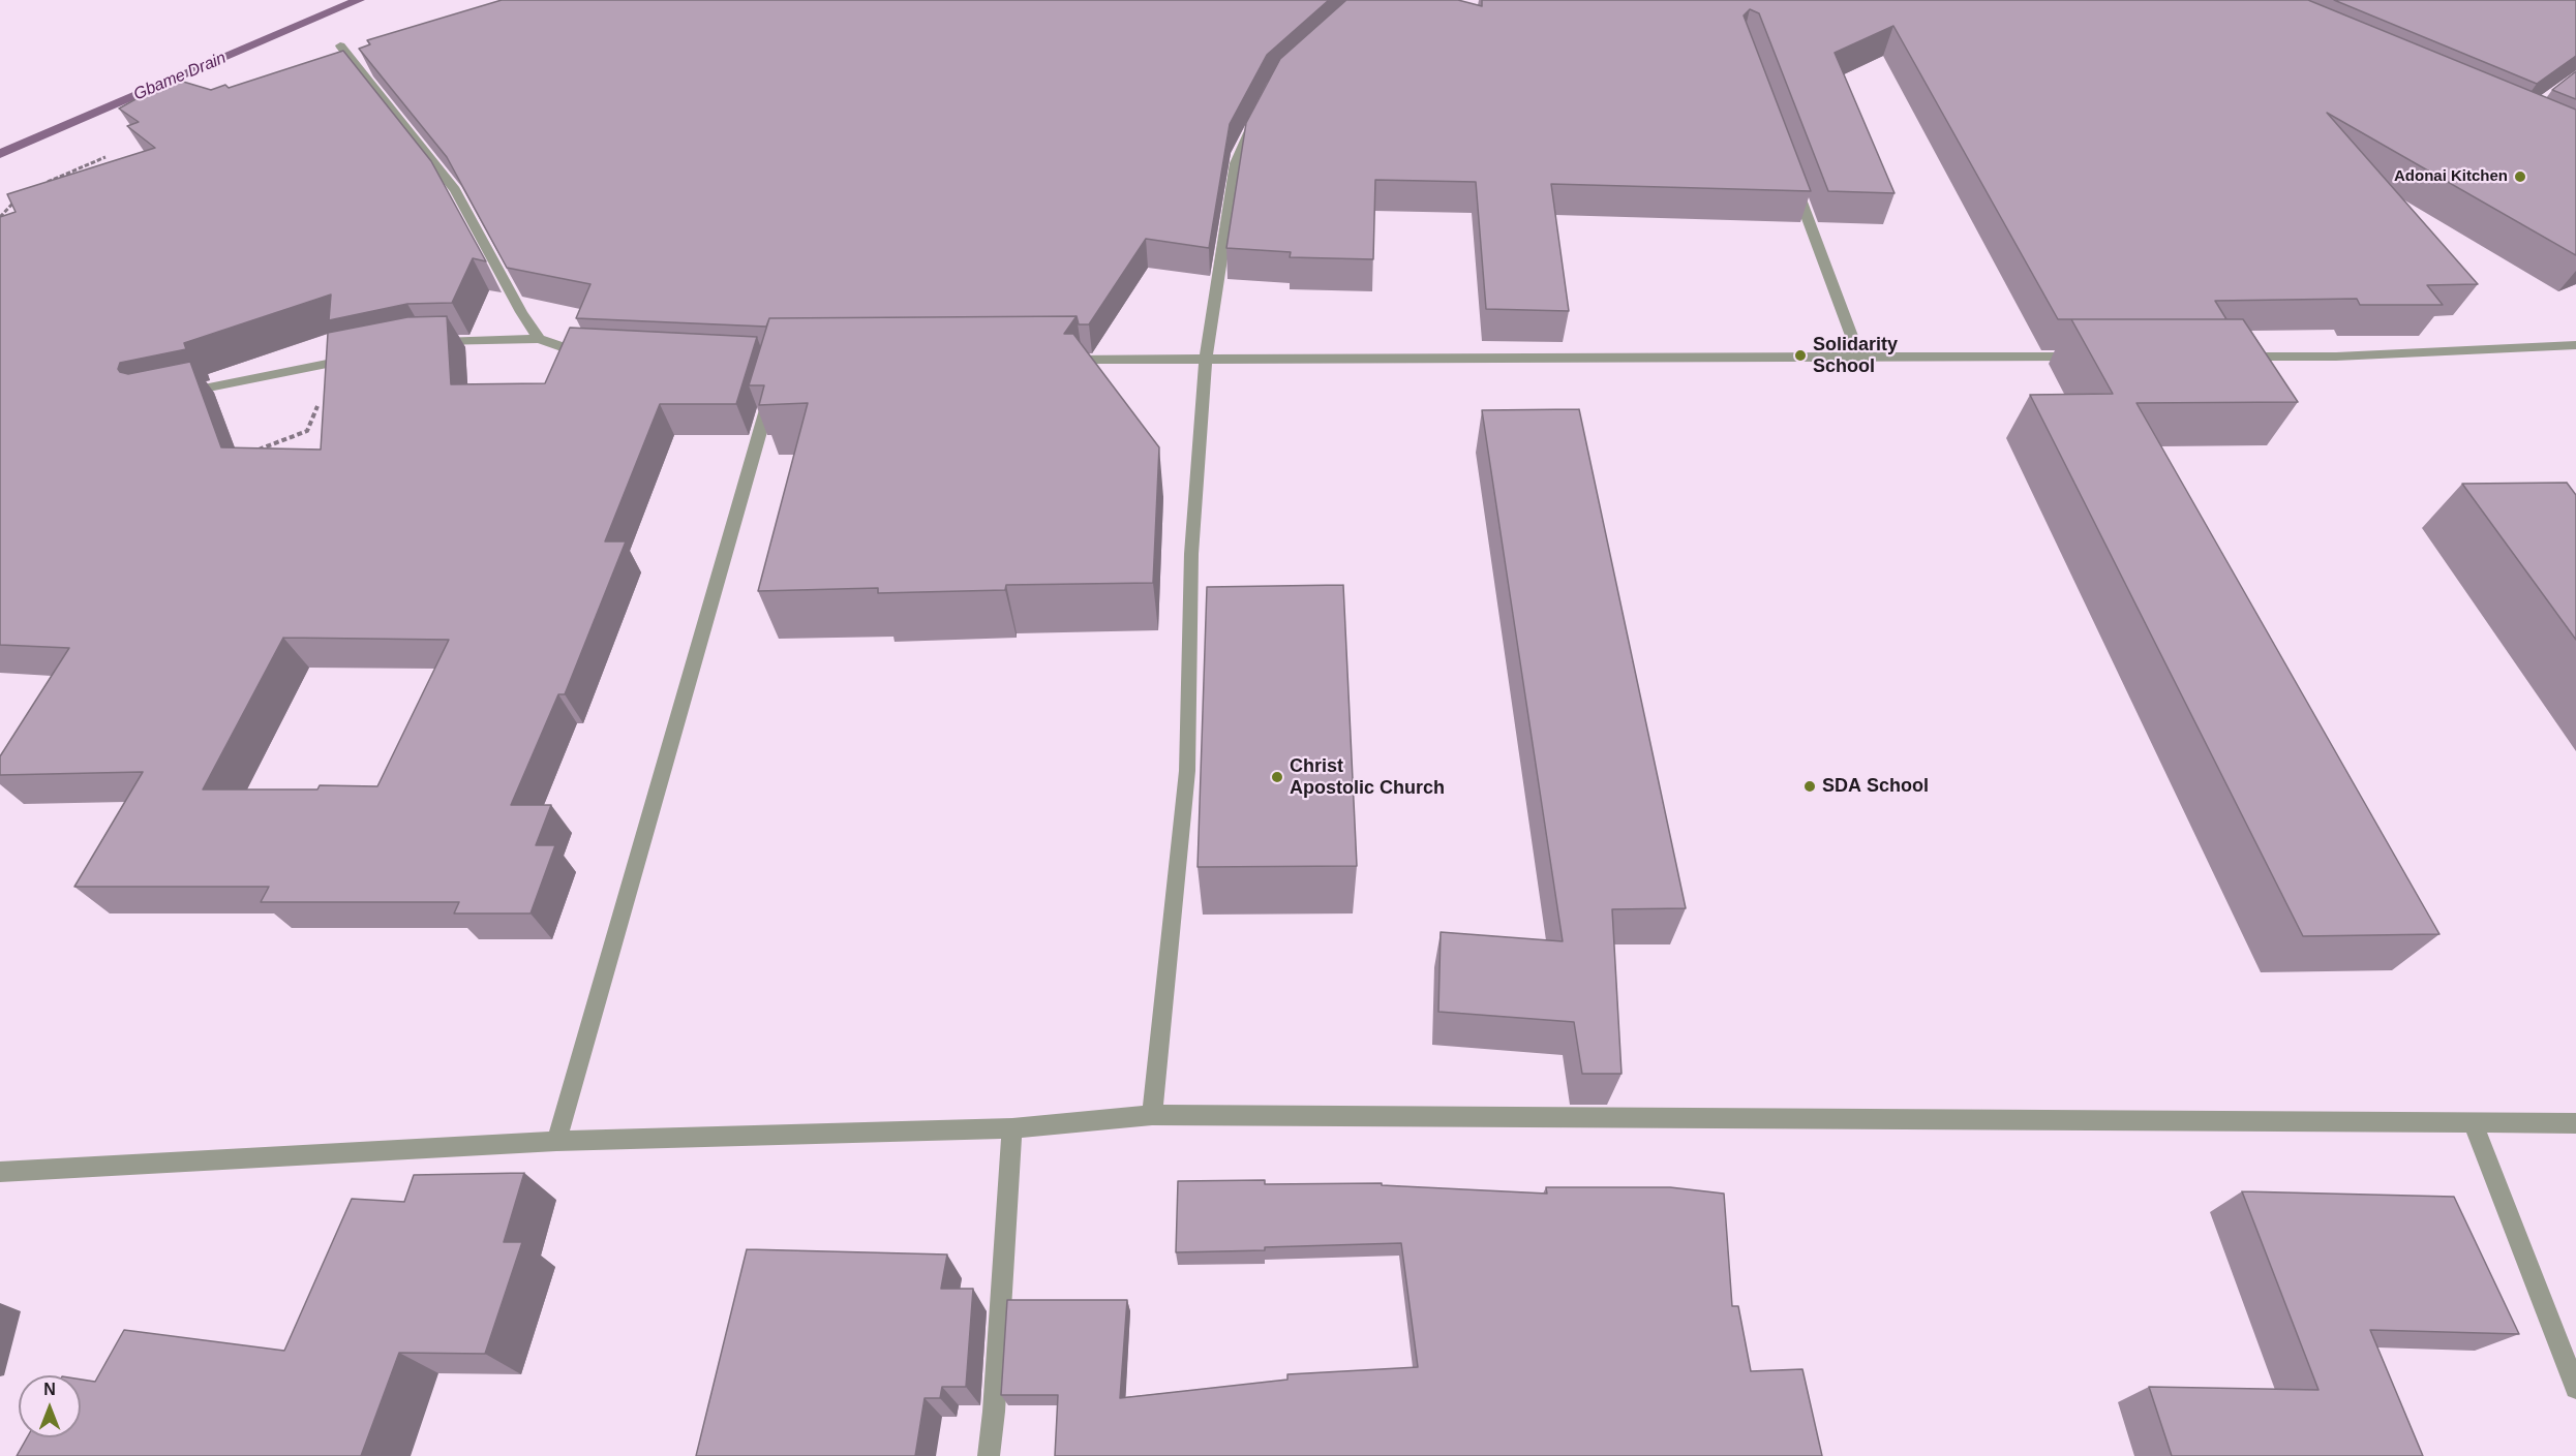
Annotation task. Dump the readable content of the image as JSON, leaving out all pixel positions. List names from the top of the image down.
{
  "water": ["Gbame Drain"],
  "places": [
    "Adonai Kitchen",
    "Solidarity School",
    "Christ Apostolic Church",
    "SDA School"
  ],
  "north": "top"
}
